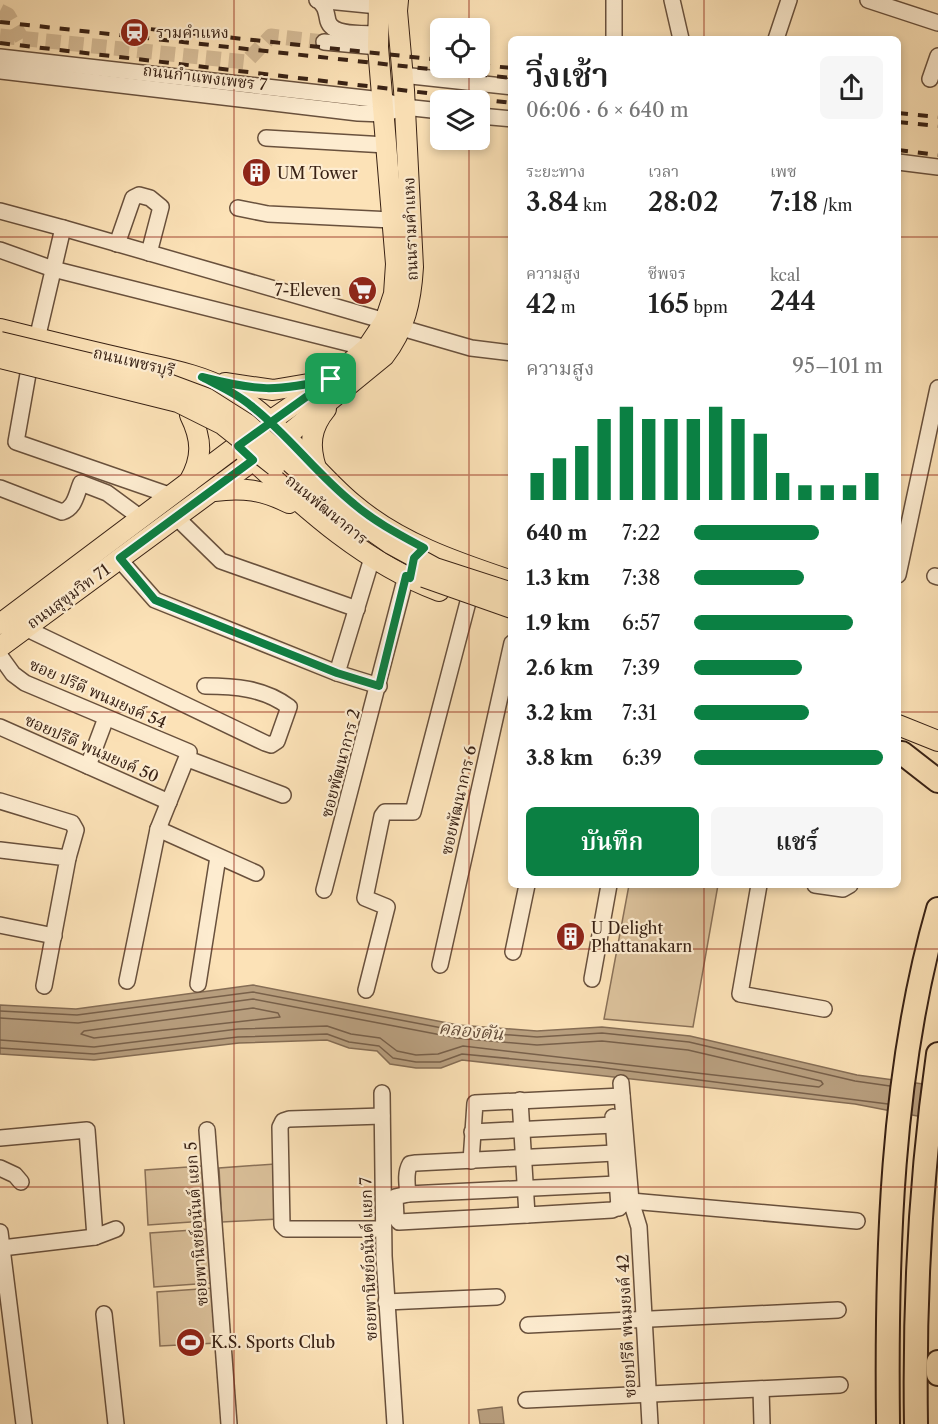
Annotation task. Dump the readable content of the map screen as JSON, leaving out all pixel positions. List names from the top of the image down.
{
  "streets": {
    "main road": [
      "ถนนรามคำแหง",
      "ถนนเพชรบุรี",
      "ถนนพัฒนาการ",
      "ถนนสุขุมวิท 71"
    ],
    "street": [
      "ถนนกำแพงเพชร 7",
      "ซอย ปรีดี พนมยงค์ 54",
      "ซอยปรีดี พนมยงค์ 50",
      "ซอยพัฒนาการ 2",
      "ซอยพัฒนาการ 6",
      "ซอยพานิชย์อนันต์ แยก 5",
      "ซอยพานิชย์อนันต์ แยก 7",
      "ซอยปรีดี พนมยงค์ 42"
    ]
  },
  "crossings": [
    ["ถนนกำแพงเพชร 7", "ถนนรามคำแหง"],
    ["ถนนรามคำแหง", "ถนนเพชรบุรี"],
    ["ถนนรามคำแหง", "ถนนพัฒนาการ"],
    ["ถนนรามคำแหง", "ถนนสุขุมวิท 71"],
    ["ถนนเพชรบุรี", "ถนนพัฒนาการ"],
    ["ถนนพัฒนาการ", "ถนนสุขุมวิท 71"],
    ["ถนนพัฒนาการ", "ซอยพัฒนาการ 2"]
  ],
  "water": ["คลองตัน"],
  "places": {
    "station": ["รามคำแหง"],
    "building": ["UM Tower", "U Delight Phattanakarn"],
    "supermarket": ["7-Eleven"],
    "sports": ["K.S. Sports Club"]
  },
  "page": {
    "heading": ["วิ่งเช้า", "06:06 · 6 × 640 m"],
    "stats": [
      ["ระยะทาง", "3.84 km"],
      ["เวลา", "28:02"],
      ["เพซ", "7:18 /km"],
      ["ความสูง", "42 m"],
      ["ชีพจร", "165 bpm"],
      ["kcal", "244"]
    ],
    "chart": ["ความสูง", "95–101 m"],
    "list": [
      {
        "name": "640 m",
        "note": "7:22"
      },
      {
        "name": "1.3 km",
        "note": "7:38"
      },
      {
        "name": "1.9 km",
        "note": "6:57"
      },
      {
        "name": "2.6 km",
        "note": "7:39"
      },
      {
        "name": "3.2 km",
        "note": "7:31"
      },
      {
        "name": "3.8 km",
        "note": "6:39"
      }
    ],
    "buttons": ["บันทึก", "แชร์"]
  }
}
